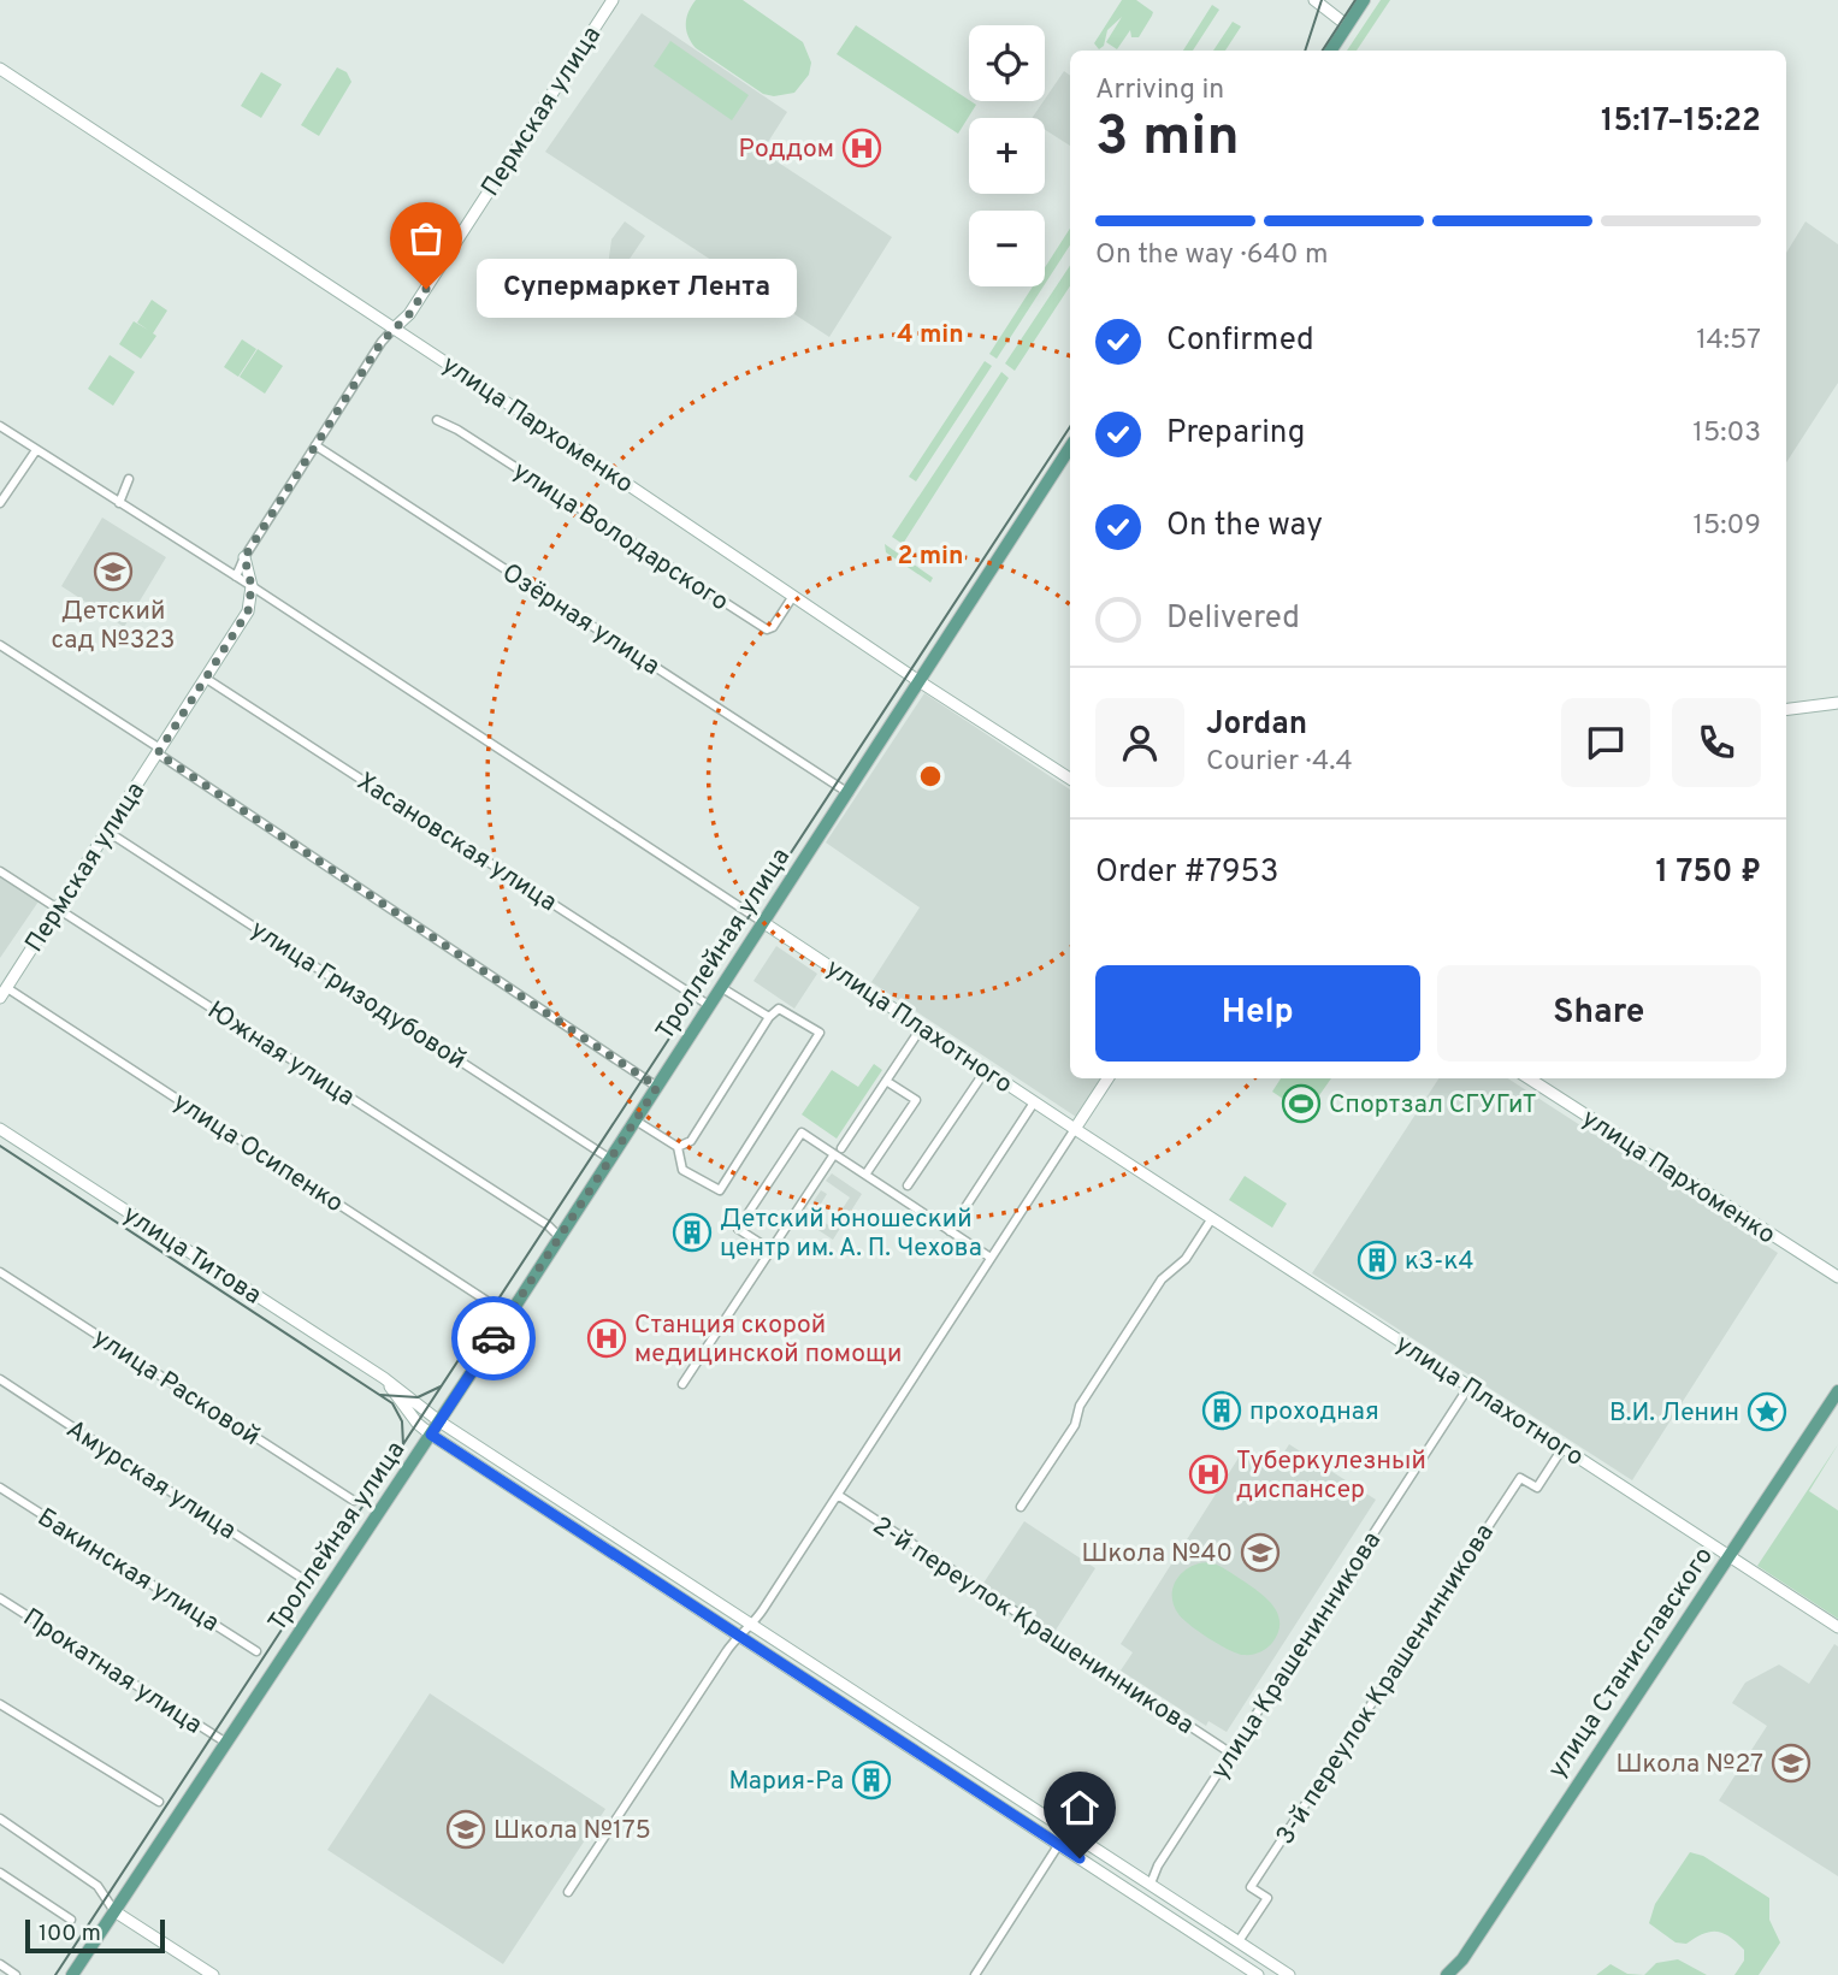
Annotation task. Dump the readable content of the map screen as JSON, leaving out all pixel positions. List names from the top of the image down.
{
  "streets": {
    "main road": ["Троллейная улица", "улица Станиславского"],
    "street": [
      "Пермская улица",
      "улица Пархоменко",
      "улица Володарского",
      "Озёрная улица",
      "Хасановская улица",
      "улица Гризодубовой",
      "улица Плахотного",
      "Южная улица",
      "улица Осипенко",
      "улица Титова",
      "улица Расковой",
      "Амурская улица",
      "Бакинская улица",
      "2-й переулок Крашенинникова",
      "улица Крашенинникова",
      "Прокатная улица",
      "3-й переулок Крашенинникова"
    ]
  },
  "crossings": [
    ["Пермская улица", "улица Пархоменко"],
    ["Пермская улица", "Озёрная улица"],
    ["Пермская улица", "Хасановская улица"],
    ["Пермская улица", "улица Гризодубовой"],
    ["Пермская улица", "улица Плахотного"],
    ["Пермская улица", "Южная улица"],
    ["Пермская улица", "улица Осипенко"],
    ["улица Пархоменко", "улица Володарского"],
    ["улица Пархоменко", "Троллейная улица"],
    ["Озёрная улица", "Троллейная улица"],
    ["Хасановская улица", "Троллейная улица"],
    ["Троллейная улица", "улица Гризодубовой"],
    ["Троллейная улица", "улица Плахотного"],
    ["Троллейная улица", "Южная улица"],
    ["Троллейная улица", "улица Осипенко"],
    ["Троллейная улица", "улица Титова"],
    ["Троллейная улица", "Прокатная улица"],
    ["улица Плахотного", "улица Крашенинникова"],
    ["улица Плахотного", "улица Станиславского"],
    ["улица Плахотного", "3-й переулок Крашенинникова"],
    ["улица Титова", "улица Крашенинникова"],
    ["улица Титова", "3-й переулок Крашенинникова"],
    ["2-й переулок Крашенинникова", "улица Крашенинникова"]
  ],
  "places": {
    "hospital": ["Роддом", "Станция скорой медицинской помощи", "Туберкулезный диспансер"],
    "other": ["Супермаркет Лента"],
    "school or university": [
      "Детский сад №323",
      "Школа №40",
      "Школа №27",
      "Школа №175"
    ],
    "sports": ["Спортзал СГУГиТ"],
    "building": [
      "Детский юношеский центр им. А. П. Чехова",
      "к3-к4",
      "проходная",
      "Мария-Ра"
    ],
    "place": ["В.И. Ленин"]
  },
  "scale_bar": "100 m",
  "page": {
    "map_buttons": ["+", "−"],
    "heading": ["3 min", "Arriving in", "15:17–15:22"],
    "panel": [
      "Jordan",
      "Courier · 4.4",
      "Order #7953",
      "1 750 ₽"
    ],
    "bar": "On the way · 640 m",
    "bubble": "Супермаркет Лента",
    "list": [
      ["Confirmed", "14:57"],
      ["Preparing", "15:03"],
      ["On the way", "15:09"],
      "Delivered"
    ],
    "buttons": ["Help", "Share"],
    "scale": "100 m"
  },
  "rings": ["4 min", "2 min"]
}
